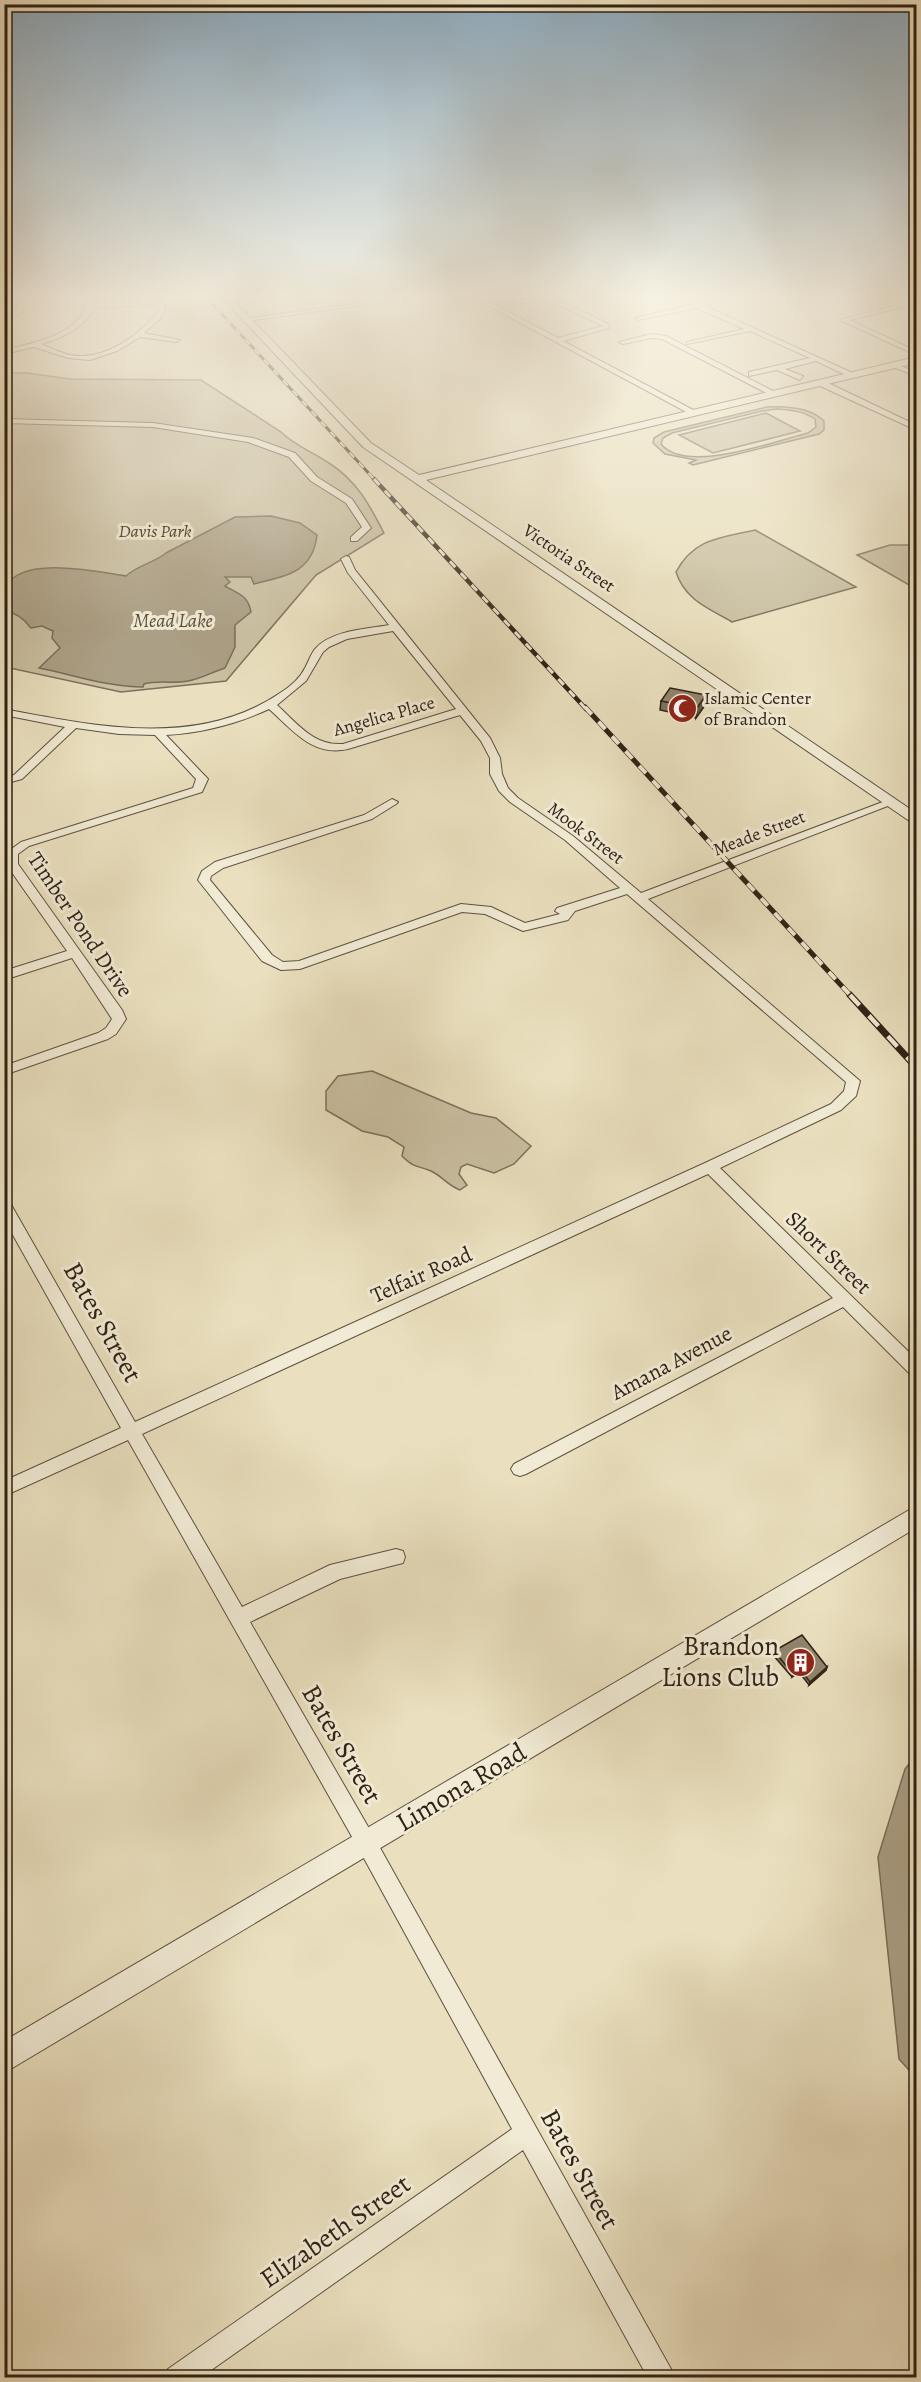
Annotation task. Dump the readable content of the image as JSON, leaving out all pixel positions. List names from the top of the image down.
{
  "streets": {
    "street": [
      "Victoria Street",
      "Angelica Place",
      "Mook Street",
      "Meade Street",
      "Timber Pond Drive",
      "Short Street",
      "Telfair Road",
      "Bates Street",
      "Amana Avenue",
      "Limona Road",
      "Elizabeth Street"
    ]
  },
  "crossings": [
    ["Victoria Street", "Meade Street"],
    ["Angelica Place", "Mook Street"],
    ["Mook Street", "Meade Street"],
    ["Mook Street", "Telfair Road"],
    ["Short Street", "Telfair Road"],
    ["Short Street", "Amana Avenue"],
    ["Telfair Road", "Bates Street"],
    ["Bates Street", "Limona Road"],
    ["Bates Street", "Elizabeth Street"]
  ],
  "water": ["Mead Lake"],
  "parks": ["Davis Park"],
  "places": {
    "mosque": ["Islamic Center of Brandon"],
    "building": ["Brandon Lions Club"]
  }
}
